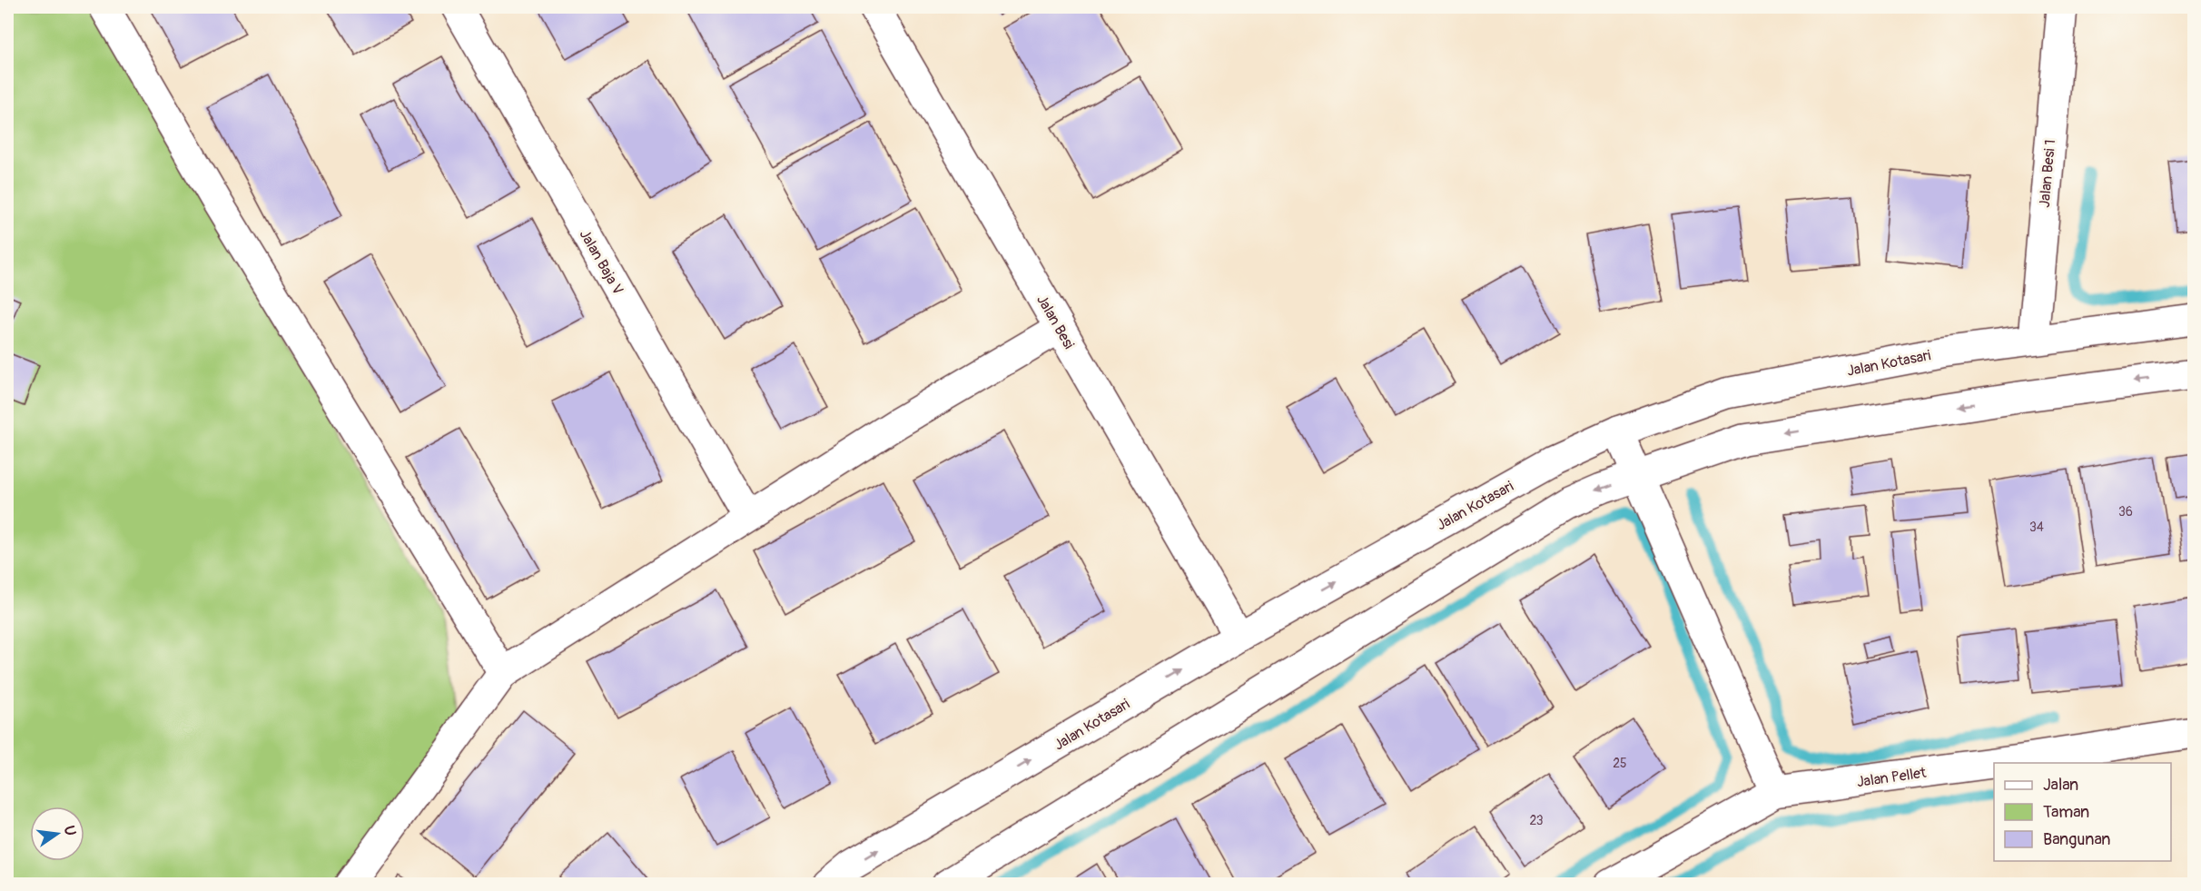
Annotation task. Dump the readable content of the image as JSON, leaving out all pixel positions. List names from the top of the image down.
{
  "streets": {
    "street": [
      "Jalan Besi 1",
      "Jalan Baja V",
      "Jalan Besi",
      "Jalan Kotasari",
      "Jalan Pellet"
    ]
  },
  "crossings": [
    ["Jalan Besi 1", "Jalan Kotasari"],
    ["Jalan Besi", "Jalan Kotasari"]
  ],
  "house_numbers": [
    "36",
    "34",
    "25",
    "23"
  ],
  "legend": ["Jalan", "Taman", "Bangunan"],
  "north": "right"
}
